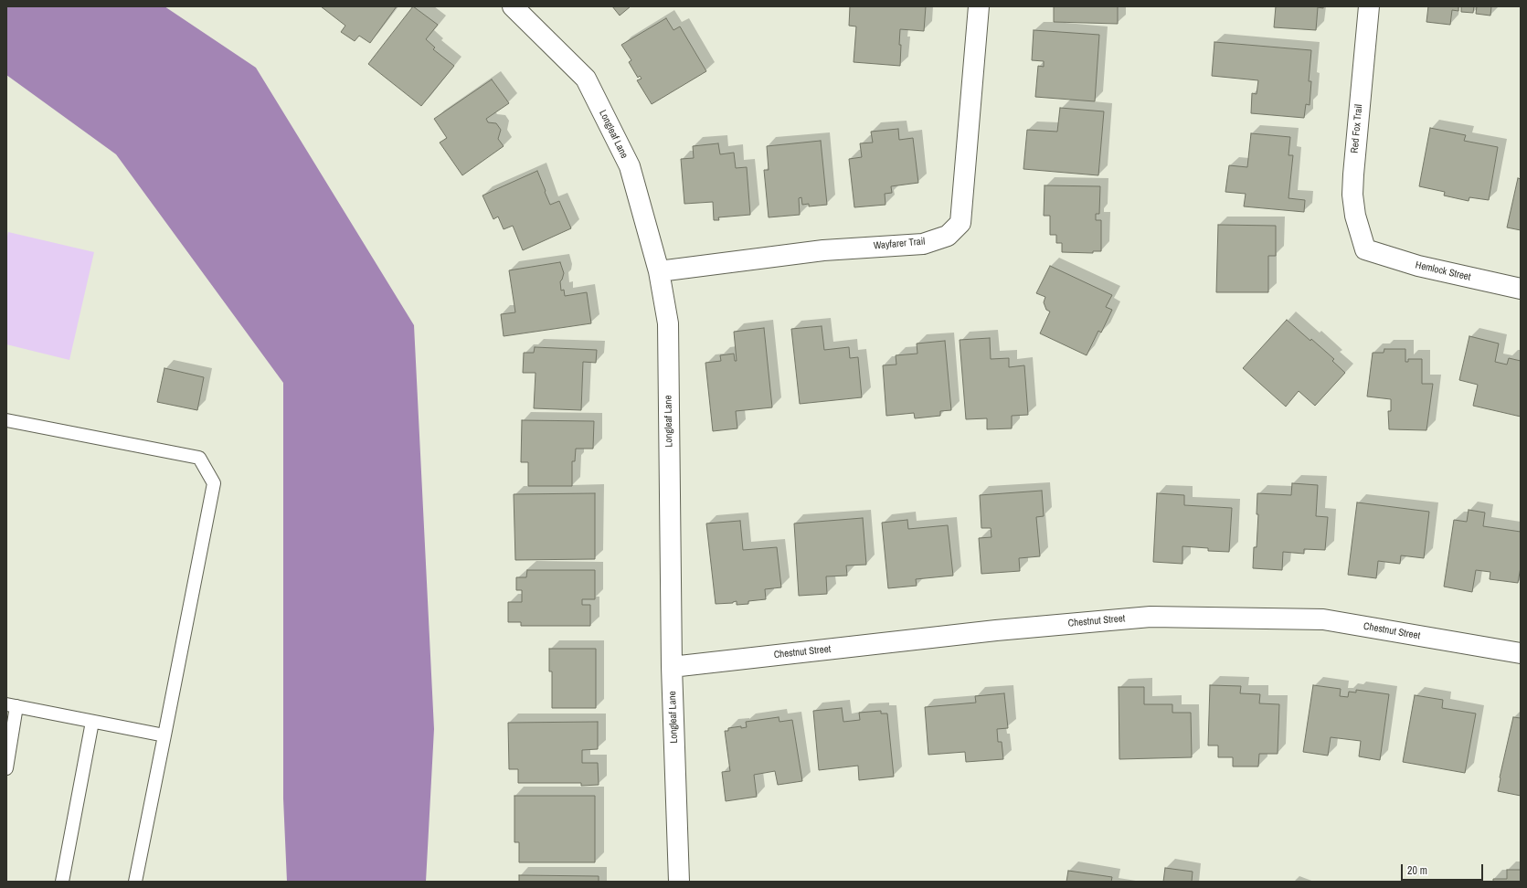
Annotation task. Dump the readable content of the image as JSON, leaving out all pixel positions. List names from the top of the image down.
{
  "streets": {
    "street": [
      "Red Fox Trail",
      "Longleaf Lane",
      "Wayfarer Trail",
      "Hemlock Street",
      "Chestnut Street"
    ]
  },
  "crossings": [
    ["Red Fox Trail", "Hemlock Street"],
    ["Longleaf Lane", "Wayfarer Trail"],
    ["Longleaf Lane", "Chestnut Street"]
  ],
  "scale_bar": "20 m"
}
